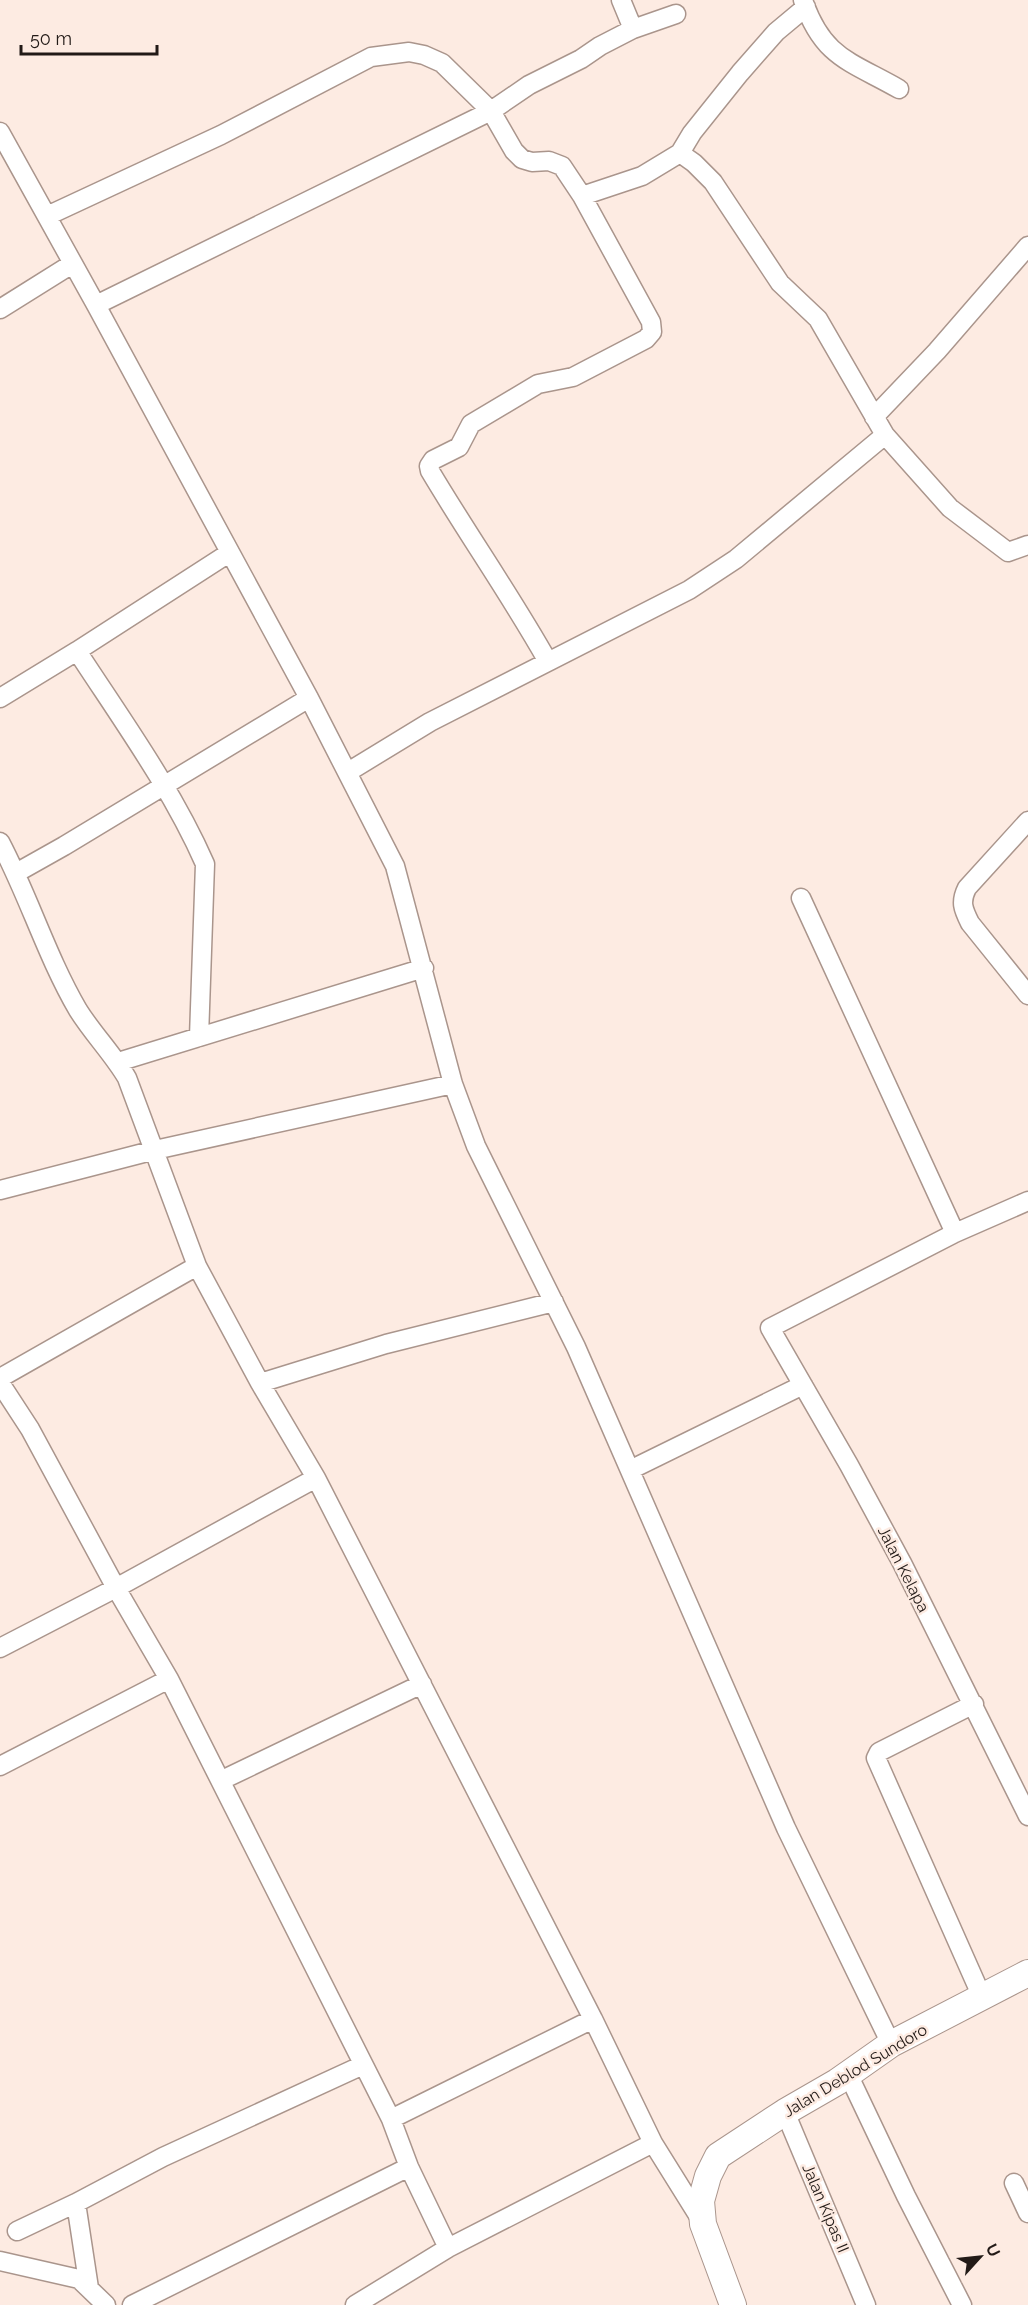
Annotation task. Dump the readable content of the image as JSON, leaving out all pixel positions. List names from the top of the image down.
{
  "streets": {
    "main road": ["Jalan Deblod Sundoro"],
    "street": ["Jalan Kelapa", "Jalan Kipas II"]
  },
  "crossings": [
    ["Jalan Deblod Sundoro", "Jalan Kipas II"]
  ],
  "scale_bar": "50 m",
  "north": "top right"
}
